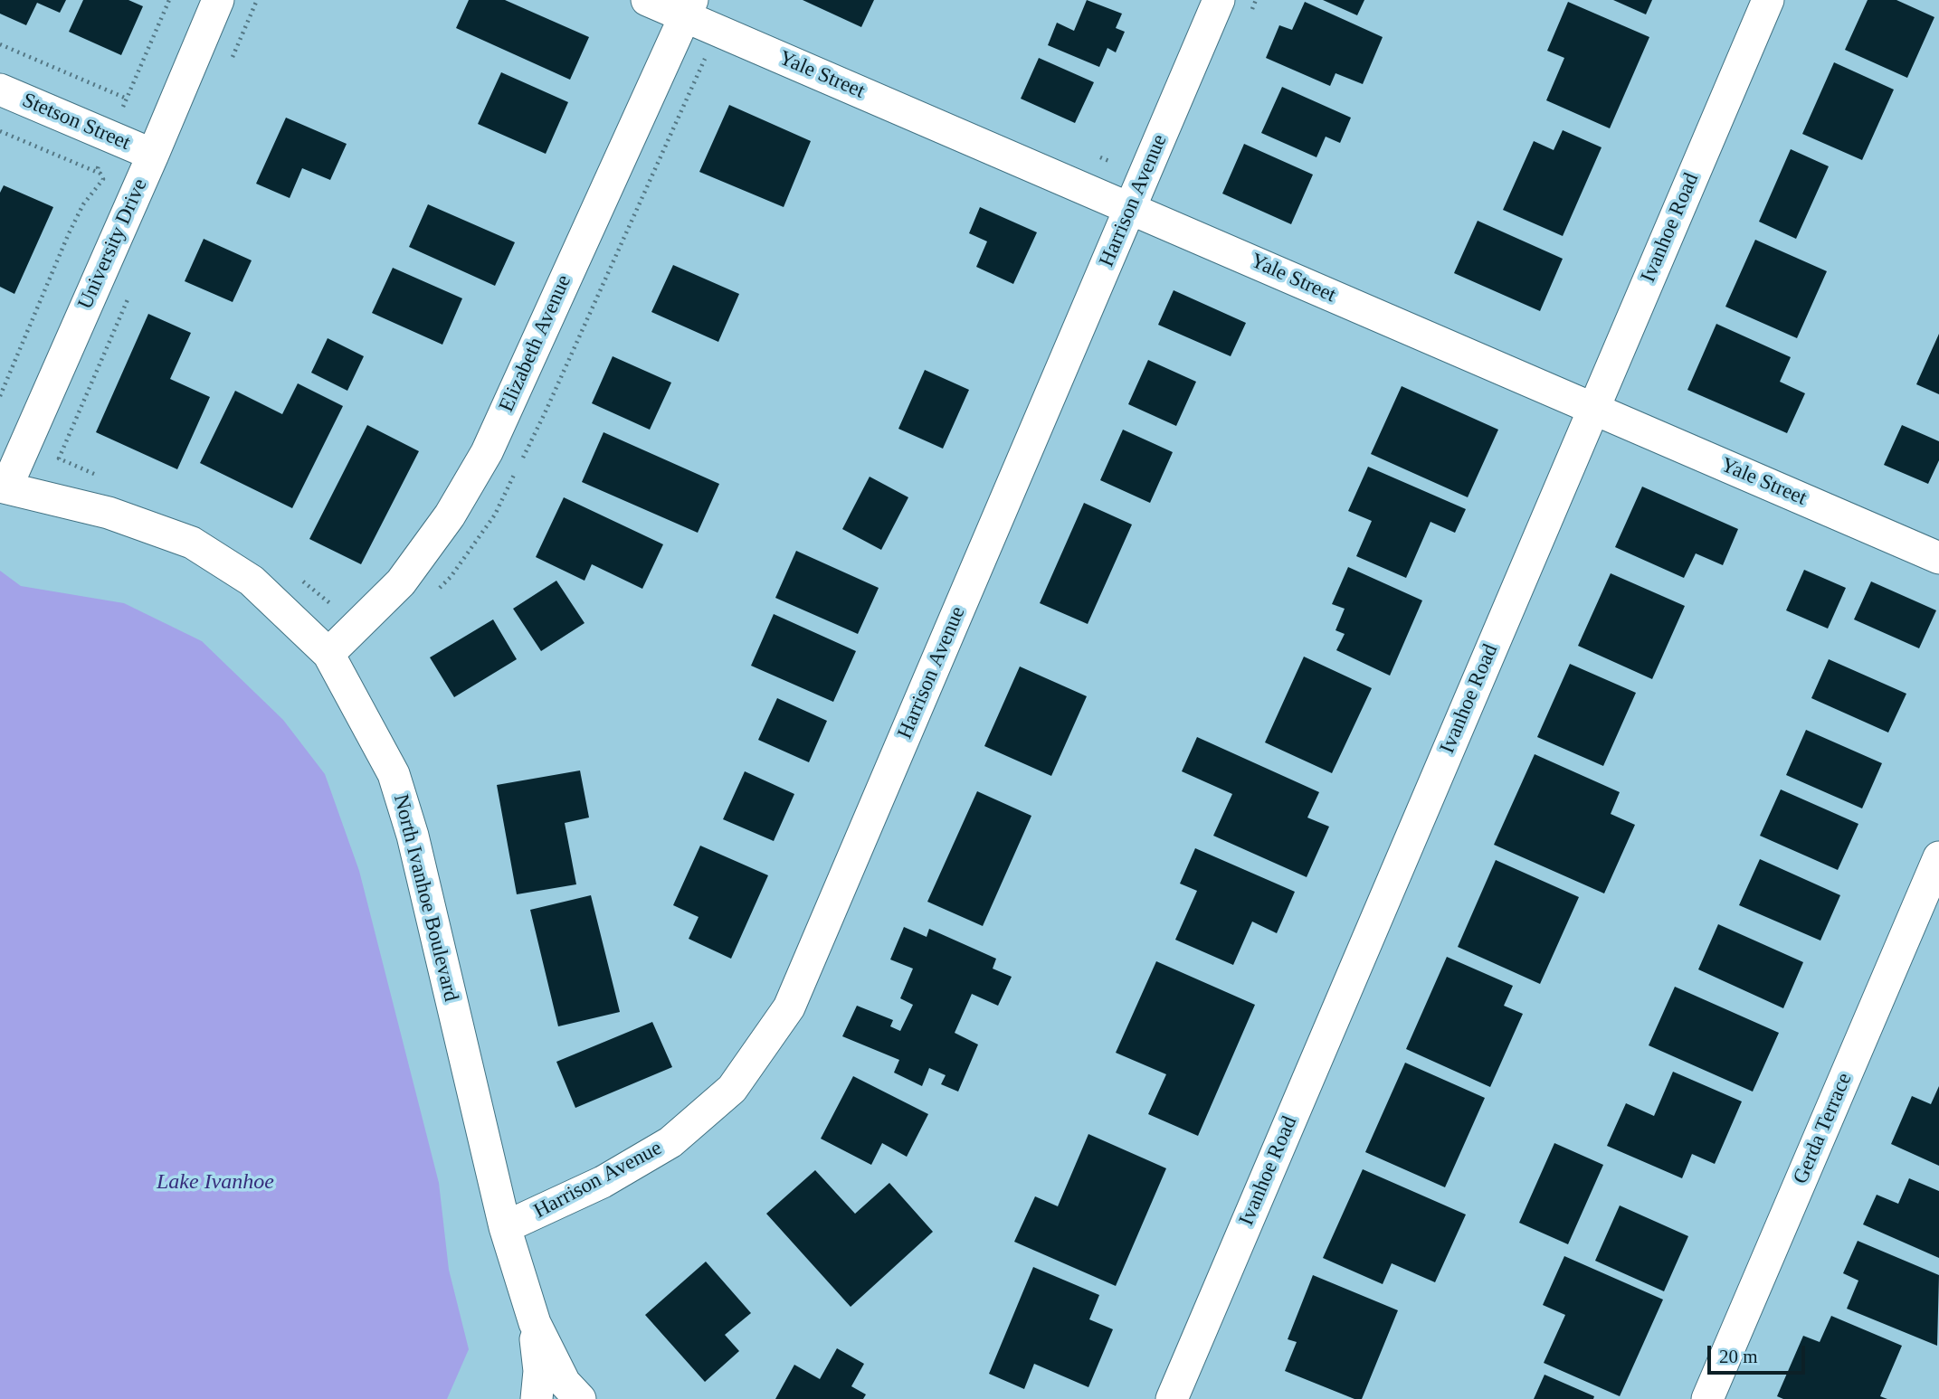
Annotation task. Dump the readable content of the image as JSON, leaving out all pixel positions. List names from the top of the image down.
{
  "streets": {
    "street": [
      "Yale Street",
      "Stetson Street",
      "Harrison Avenue",
      "Ivanhoe Road",
      "University Drive",
      "Elizabeth Avenue",
      "North Ivanhoe Boulevard",
      "Gerda Terrace"
    ]
  },
  "crossings": [
    ["Yale Street", "Harrison Avenue"],
    ["Yale Street", "Ivanhoe Road"],
    ["Yale Street", "Elizabeth Avenue"],
    ["Stetson Street", "University Drive"],
    ["Harrison Avenue", "North Ivanhoe Boulevard"],
    ["University Drive", "North Ivanhoe Boulevard"],
    ["Elizabeth Avenue", "North Ivanhoe Boulevard"]
  ],
  "water": ["Lake Ivanhoe"],
  "scale_bar": "20 m"
}
